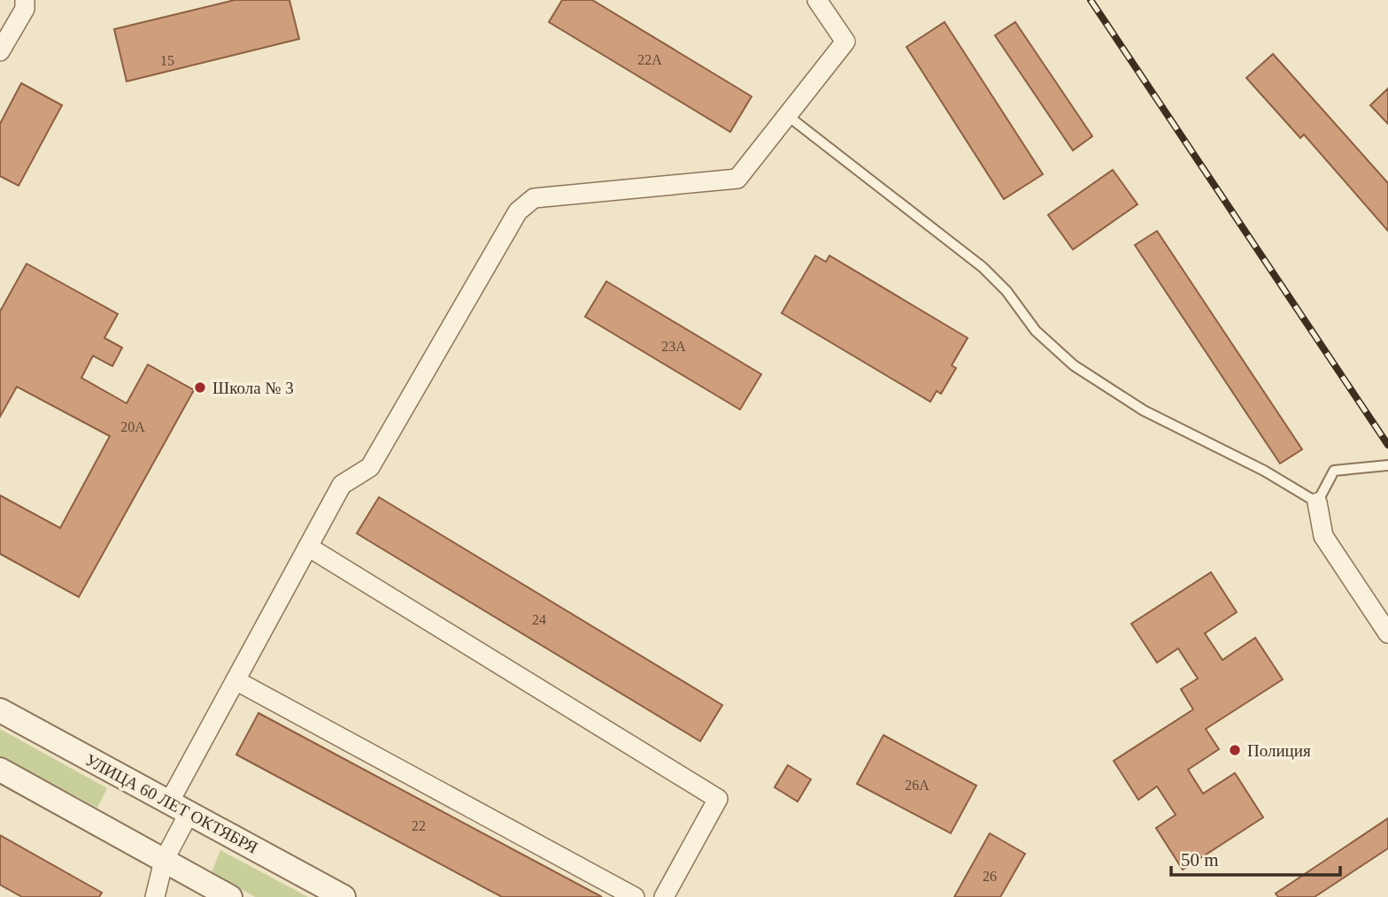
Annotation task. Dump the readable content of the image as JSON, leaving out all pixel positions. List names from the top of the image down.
{
  "streets": {
    "street": ["УЛИЦА 60 ЛЕТ ОКТЯБРЯ"]
  },
  "places": ["Школа № 3", "Полиция"],
  "house_numbers": [
    "22А",
    "15",
    "23А",
    "20А",
    "24",
    "26А",
    "22",
    "26"
  ],
  "scale_bar": "50 m"
}
